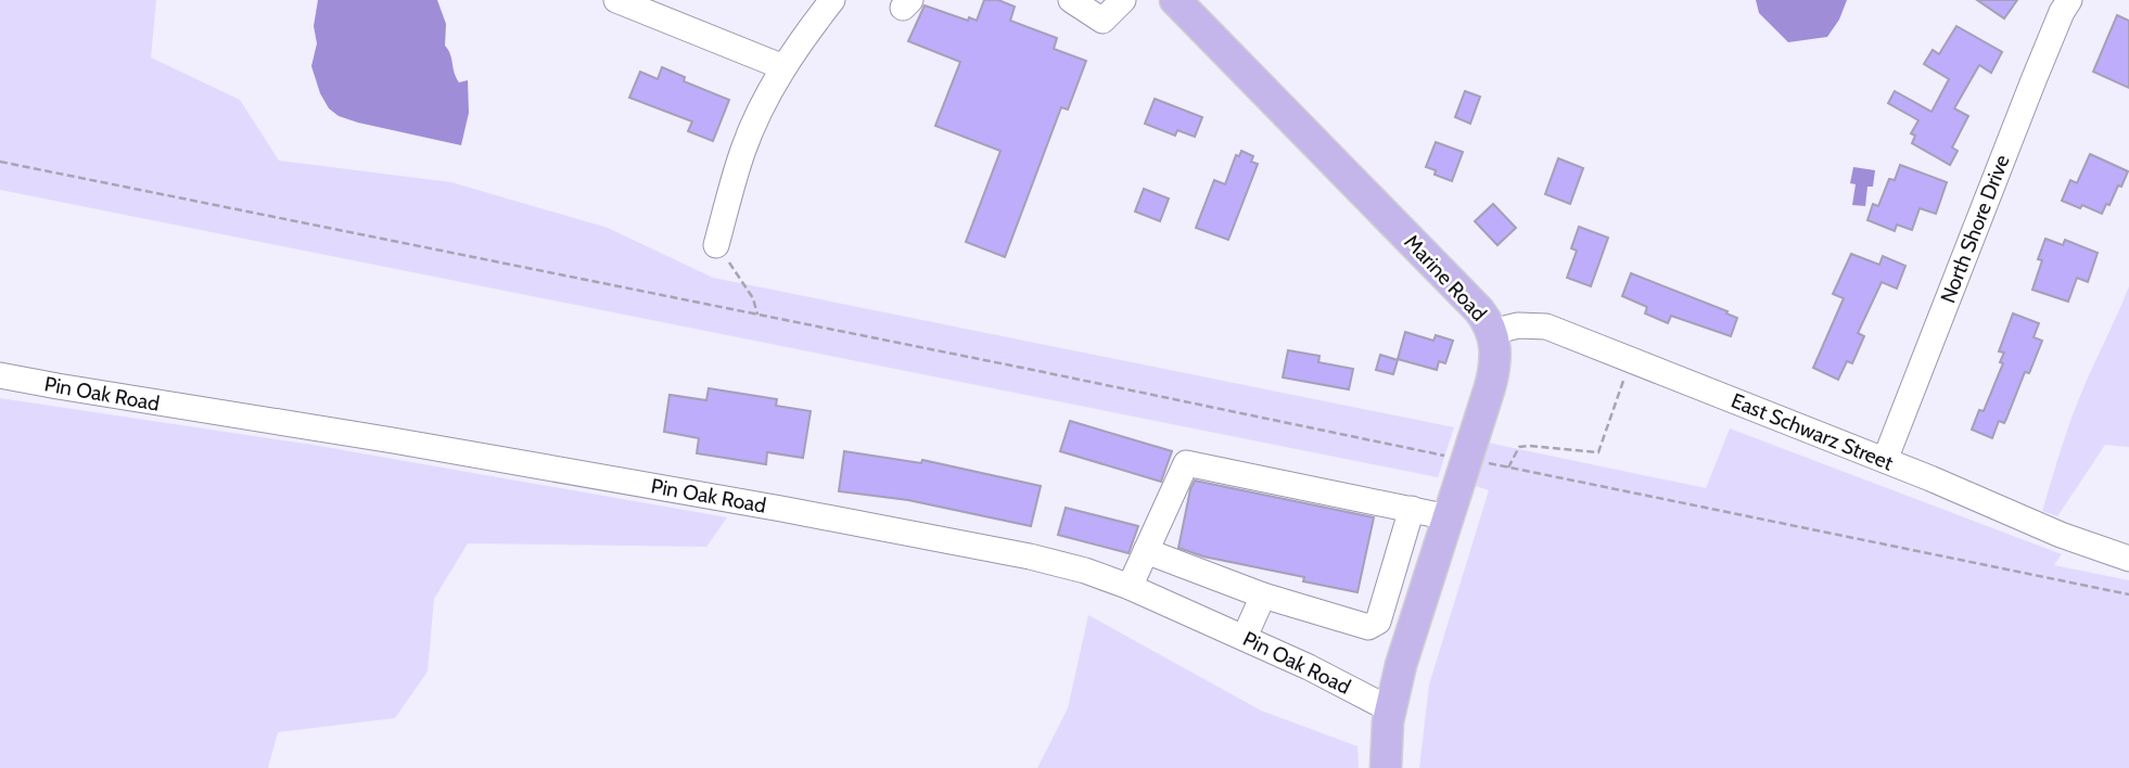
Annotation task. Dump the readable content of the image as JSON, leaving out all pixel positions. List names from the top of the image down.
{
  "streets": {
    "main road": ["Marine Road"],
    "street": ["North Shore Drive", "Pin Oak Road", "East Schwarz Street"]
  },
  "crossings": [
    ["North Shore Drive", "East Schwarz Street"],
    ["Marine Road", "Pin Oak Road"],
    ["Marine Road", "East Schwarz Street"]
  ]
}
